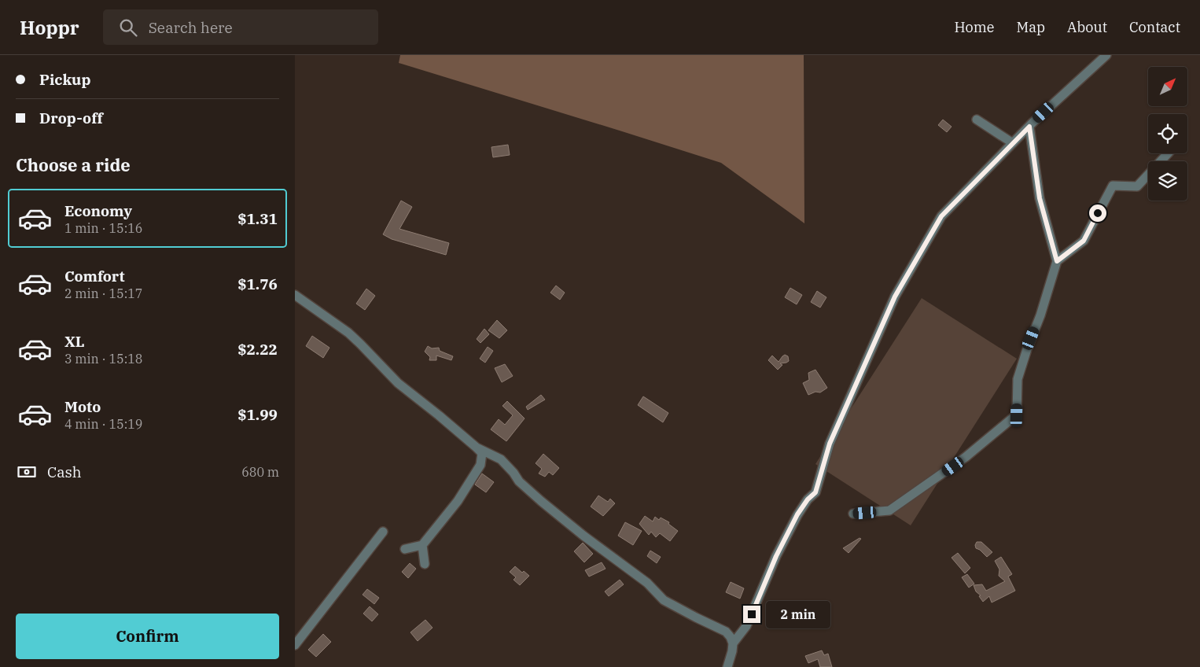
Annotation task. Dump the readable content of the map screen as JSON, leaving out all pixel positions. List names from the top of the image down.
{
  "north": "top right",
  "page": {
    "header": "Hoppr",
    "search": "Search here",
    "nav": [
      "Home",
      "Map",
      "About",
      "Contact"
    ],
    "banner": ["Pickup", "Drop-off"],
    "heading": "Choose a ride",
    "list": [
      {
        "name": "Economy",
        "note": "1 min · 15:16",
        "value": "$1.31"
      },
      {
        "name": "Comfort",
        "note": "2 min · 15:17",
        "value": "$1.76"
      },
      {
        "name": "XL",
        "note": "3 min · 15:18",
        "value": "$2.22"
      },
      {
        "name": "Moto",
        "note": "4 min · 15:19",
        "value": "$1.99"
      }
    ],
    "pay": ["Cash", "680 m"],
    "bubble": "2 min",
    "buttons": "Confirm"
  }
}
